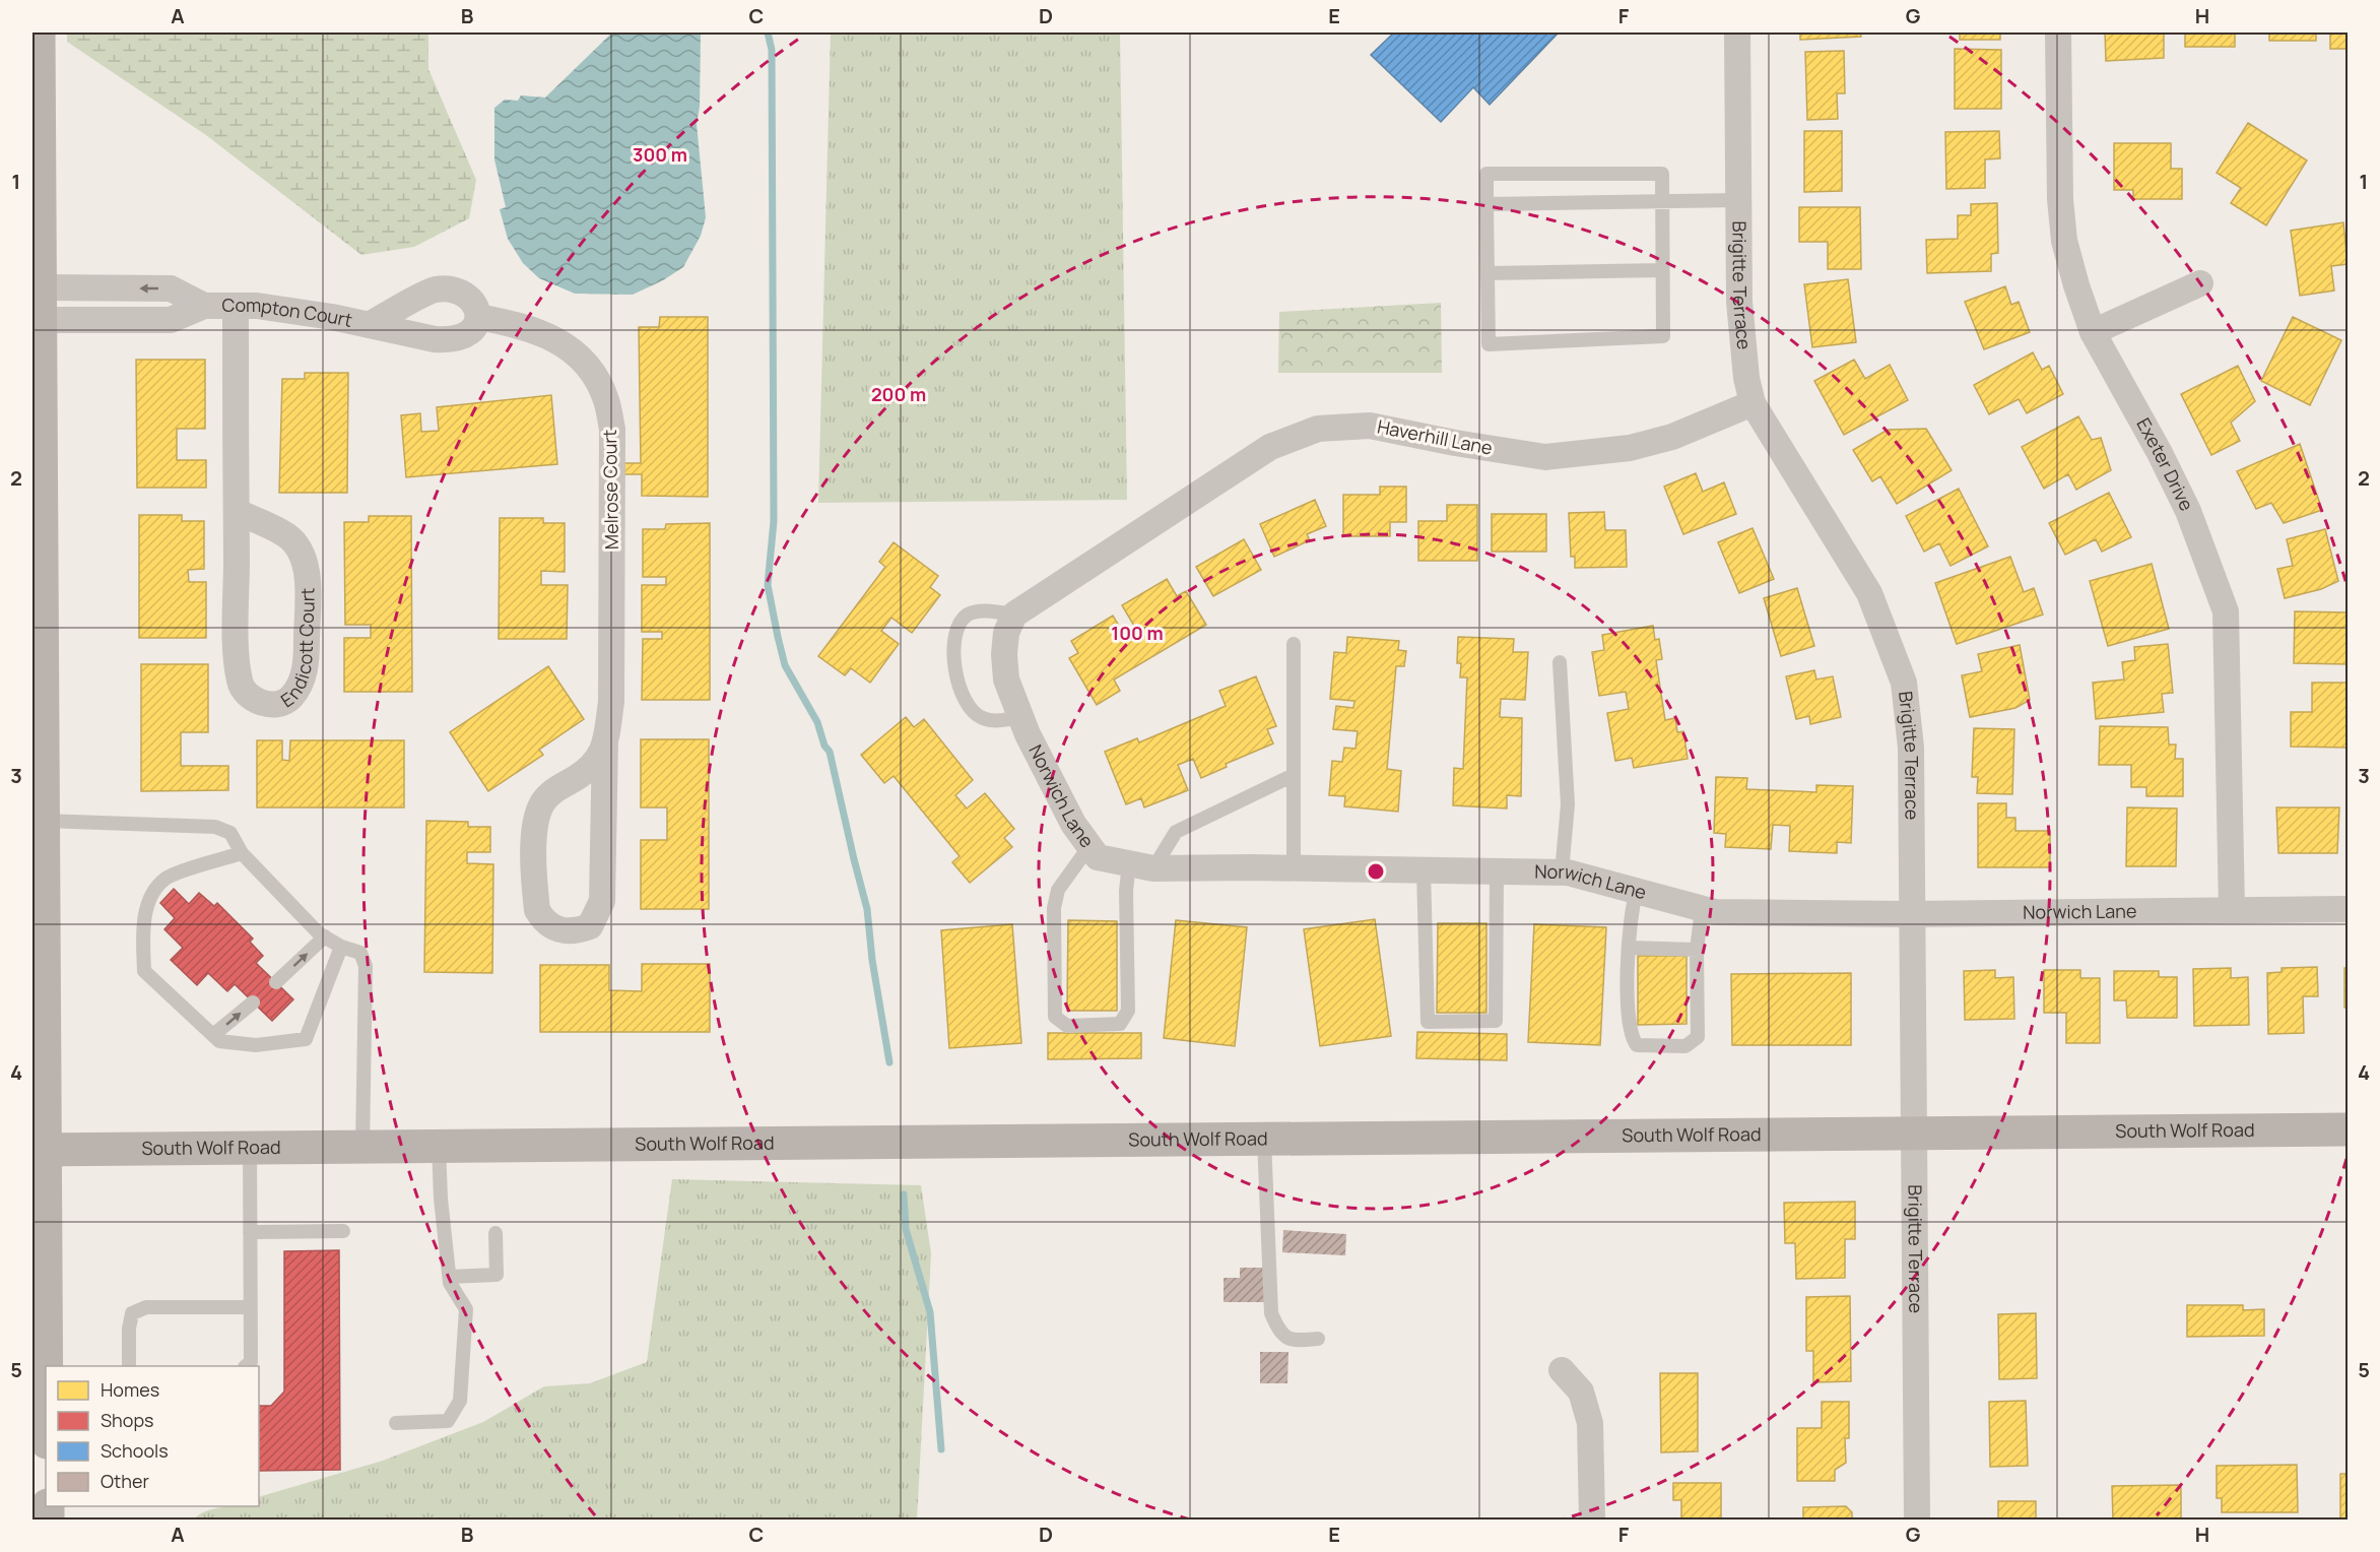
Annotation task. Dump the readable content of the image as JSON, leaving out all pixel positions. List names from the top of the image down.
{
  "streets": {
    "main road": ["South Wolf Road"],
    "street": [
      "Brigitte Terrace",
      "Compton Court",
      "Haverhill Lane",
      "Exeter Drive",
      "Melrose Court",
      "Endicott Court",
      "Norwich Lane"
    ]
  },
  "crossings": [
    ["Brigitte Terrace", "Haverhill Lane"],
    ["Brigitte Terrace", "Norwich Lane"],
    ["Brigitte Terrace", "South Wolf Road"],
    ["Compton Court", "Melrose Court"],
    ["Compton Court", "Endicott Court"],
    ["Haverhill Lane", "Norwich Lane"],
    ["Exeter Drive", "Norwich Lane"]
  ],
  "legend": [
    "Homes",
    "Shops",
    "Schools",
    "Other"
  ],
  "grid": {
    "columns": [
      "A",
      "B",
      "C",
      "D",
      "E",
      "F",
      "G",
      "H"
    ],
    "rows": [
      "1",
      "2",
      "3",
      "4",
      "5"
    ]
  },
  "rings": ["300 m", "200 m", "100 m"]
}
